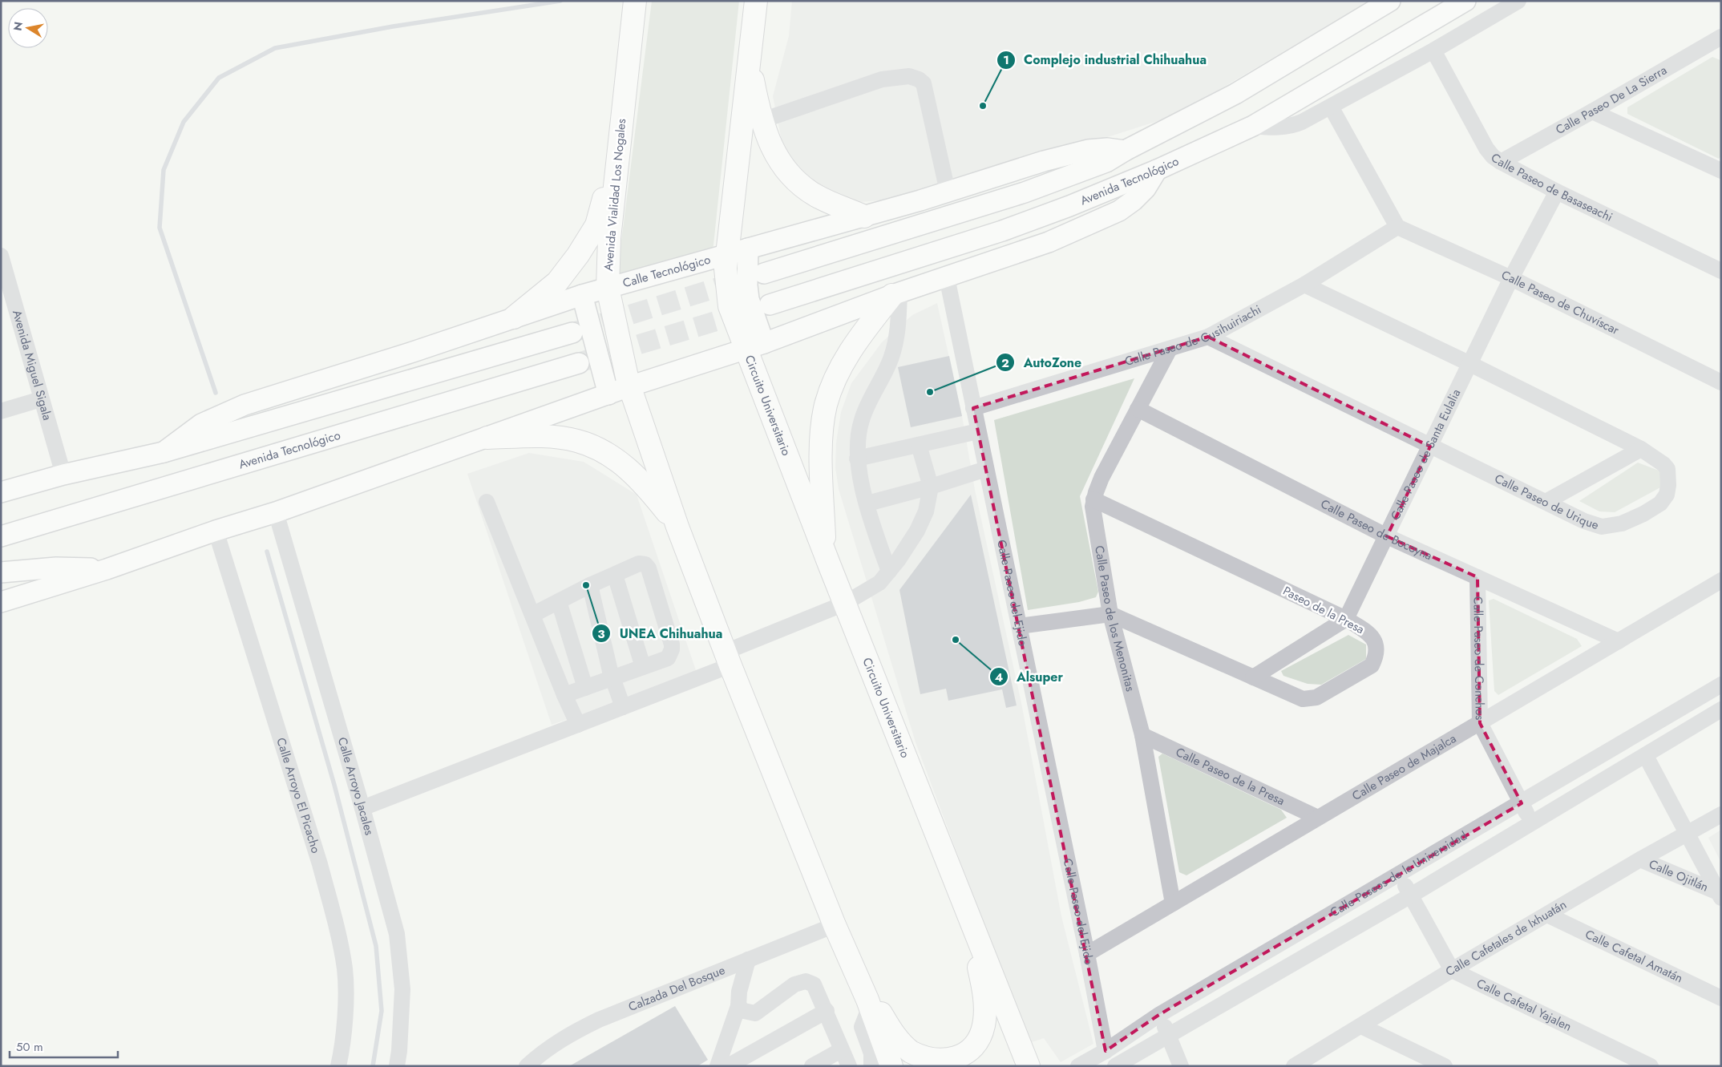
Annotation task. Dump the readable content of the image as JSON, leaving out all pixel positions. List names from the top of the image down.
{
  "streets": {
    "highway": ["Avenida Vialidad Los Nogales", "Circuito Universitario"],
    "main road": ["Avenida Tecnológico", "Calle Tecnológico"],
    "street": [
      "Calle Paseo De La Sierra",
      "Calle Paseo de Basaseachi",
      "Calle Paseo de Chuvíscar",
      "Calle Paseo de Cusihuiriachi",
      "Avenida Miguel Sigala",
      "Calle Paseo de Santa Eulalia",
      "Calle Paseo de Urique",
      "Calle Paseo de Bocoyna",
      "Calle Paseo del Ejido",
      "Paseo de la Presa",
      "Calle Paseo de los Menonitas",
      "Calle Paseo de Conchos",
      "Calle Paseo de Majalca",
      "Calle Paseo de la Presa",
      "Calle Arroyo Jacales",
      "Calle Arroyo El Picacho",
      "Calle Paseos de la Universidad",
      "Calle Ojitlán",
      "Calle Cafetales de Ixhuatán",
      "Calle Cafetal Amatán",
      "Calzada Del Bosque",
      "Calle Cafetal Yajalen"
    ]
  },
  "crossings": [
    ["Calle Paseo De La Sierra", "Calle Paseo de Basaseachi"],
    ["Calle Paseo de Basaseachi", "Calle Paseo de Santa Eulalia"],
    ["Avenida Vialidad Los Nogales", "Calle Tecnológico"],
    ["Calle Paseo de Chuvíscar", "Calle Paseo de Cusihuiriachi"],
    ["Calle Paseo de Chuvíscar", "Calle Paseo de Santa Eulalia"],
    ["Calle Paseo de Cusihuiriachi", "Calle Paseo de Urique"],
    ["Calle Paseo de Cusihuiriachi", "Calle Paseo del Ejido"],
    ["Calle Paseo de Cusihuiriachi", "Calle Paseo de los Menonitas"],
    ["Calle Paseo de Santa Eulalia", "Calle Paseo de Urique"],
    ["Calle Paseo de Santa Eulalia", "Calle Paseo de Bocoyna"],
    ["Calle Paseo de Santa Eulalia", "Paseo de la Presa"],
    ["Calle Paseo de Bocoyna", "Calle Paseo de los Menonitas"],
    ["Calle Paseo de Bocoyna", "Calle Paseo de Conchos"],
    ["Calle Paseo de Bocoyna", "Calle Paseo de Majalca"],
    ["Calle Paseo del Ejido", "Calle Paseo de Majalca"],
    ["Calle Paseo del Ejido", "Calle Paseos de la Universidad"],
    ["Paseo de la Presa", "Calle Paseo de los Menonitas"],
    ["Calle Paseo de los Menonitas", "Calle Paseo de Majalca"],
    ["Calle Paseo de los Menonitas", "Calle Paseo de la Presa"],
    ["Calle Paseo de Conchos", "Calle Paseo de Majalca"],
    ["Calle Paseo de Conchos", "Calle Paseos de la Universidad"],
    ["Calle Paseo de Majalca", "Calle Paseo de la Presa"],
    ["Calle Ojitlán", "Calle Cafetales de Ixhuatán"],
    ["Calle Cafetales de Ixhuatán", "Calle Cafetal Amatán"],
    ["Calle Cafetales de Ixhuatán", "Calle Cafetal Yajalen"]
  ],
  "places": [
    "Complejo industrial Chihuahua",
    "AutoZone",
    "UNEA Chihuahua",
    "Alsuper"
  ],
  "scale_bar": "50 m",
  "north": "left"
}
